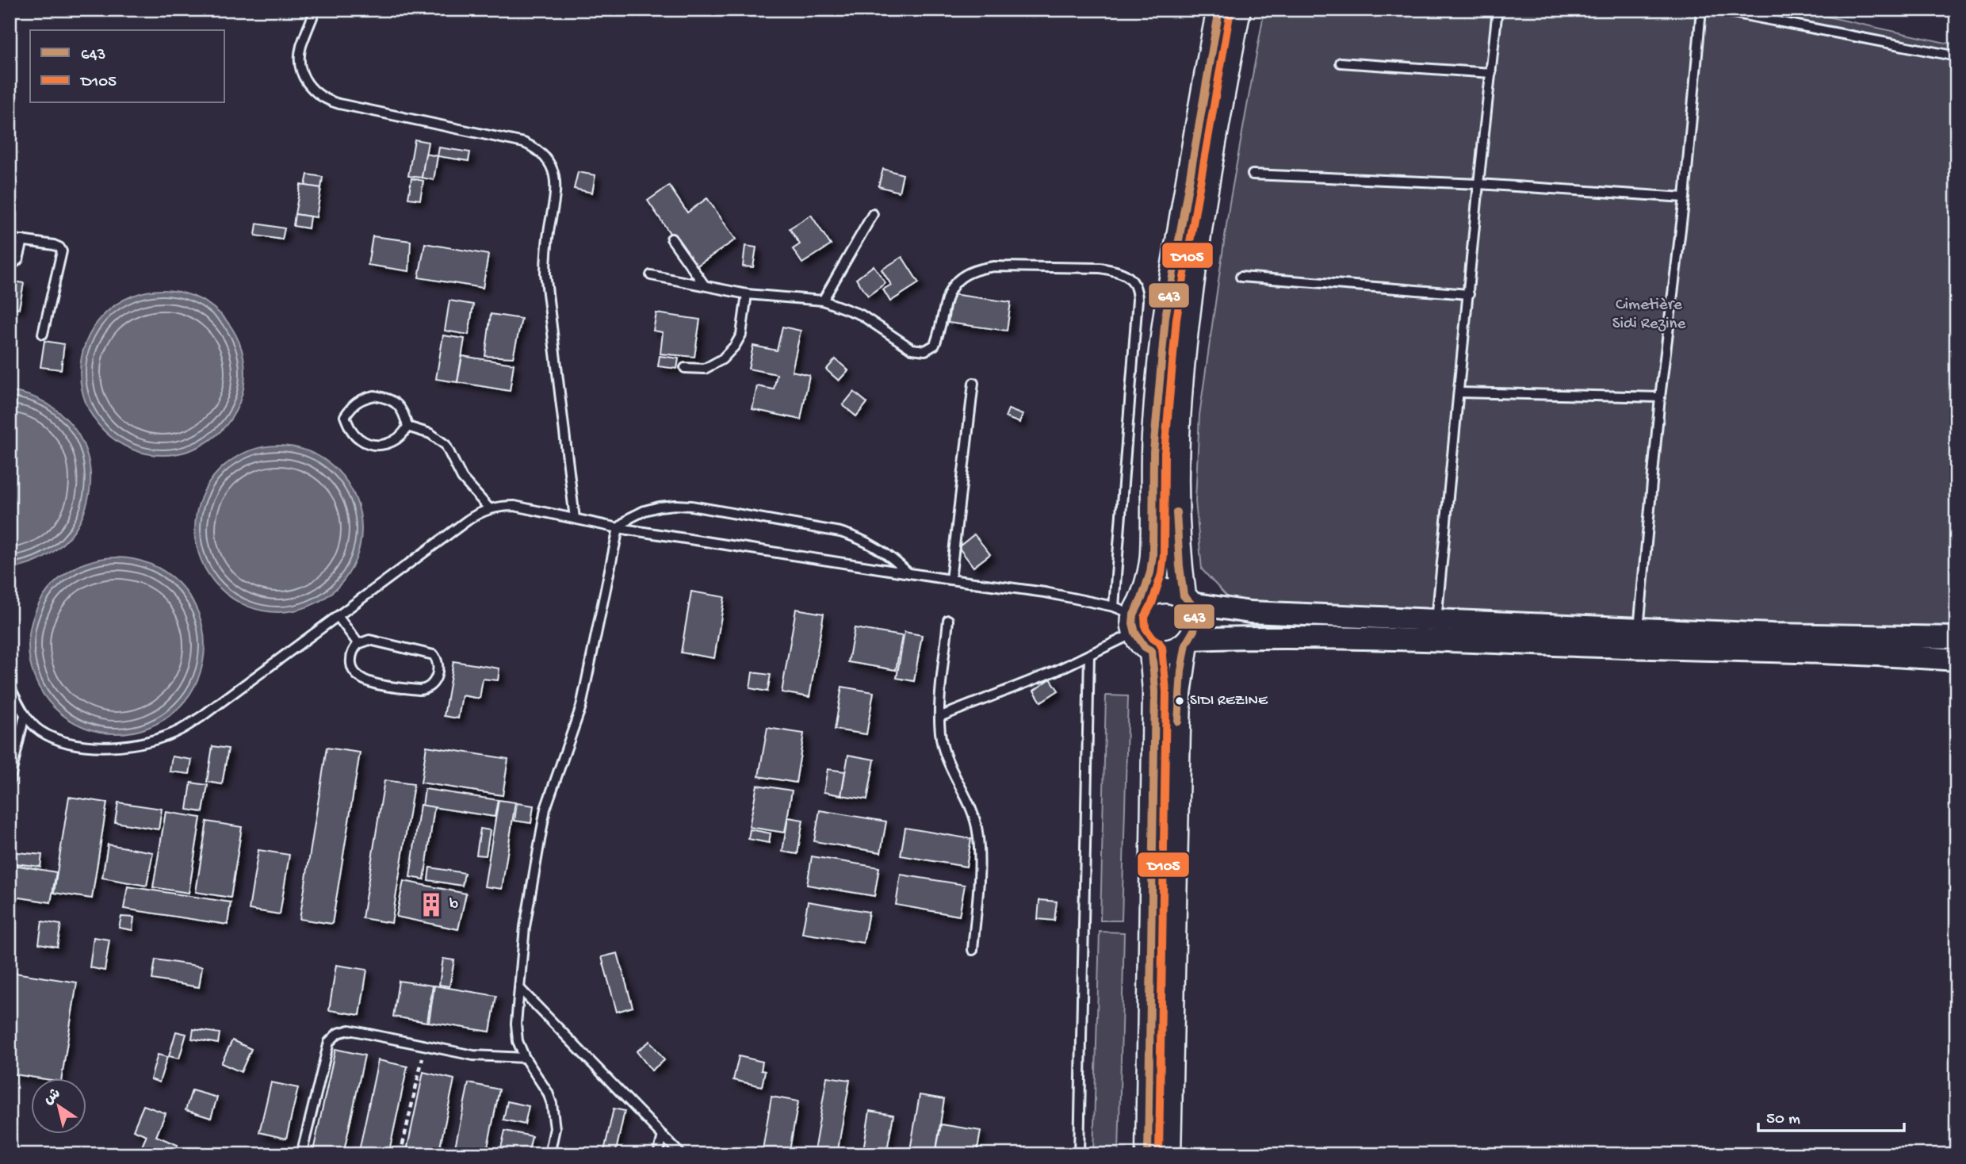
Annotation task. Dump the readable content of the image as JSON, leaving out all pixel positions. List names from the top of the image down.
{
  "parks": ["Cimetière Sidi Rezine"],
  "places": {
    "other": ["SIDI REZINE"],
    "building": ["b"]
  },
  "lines": ["transit line 643", "transit line D105"],
  "legend": ["643", "D105"],
  "scale_bar": "50 m",
  "north": "top left"
}
